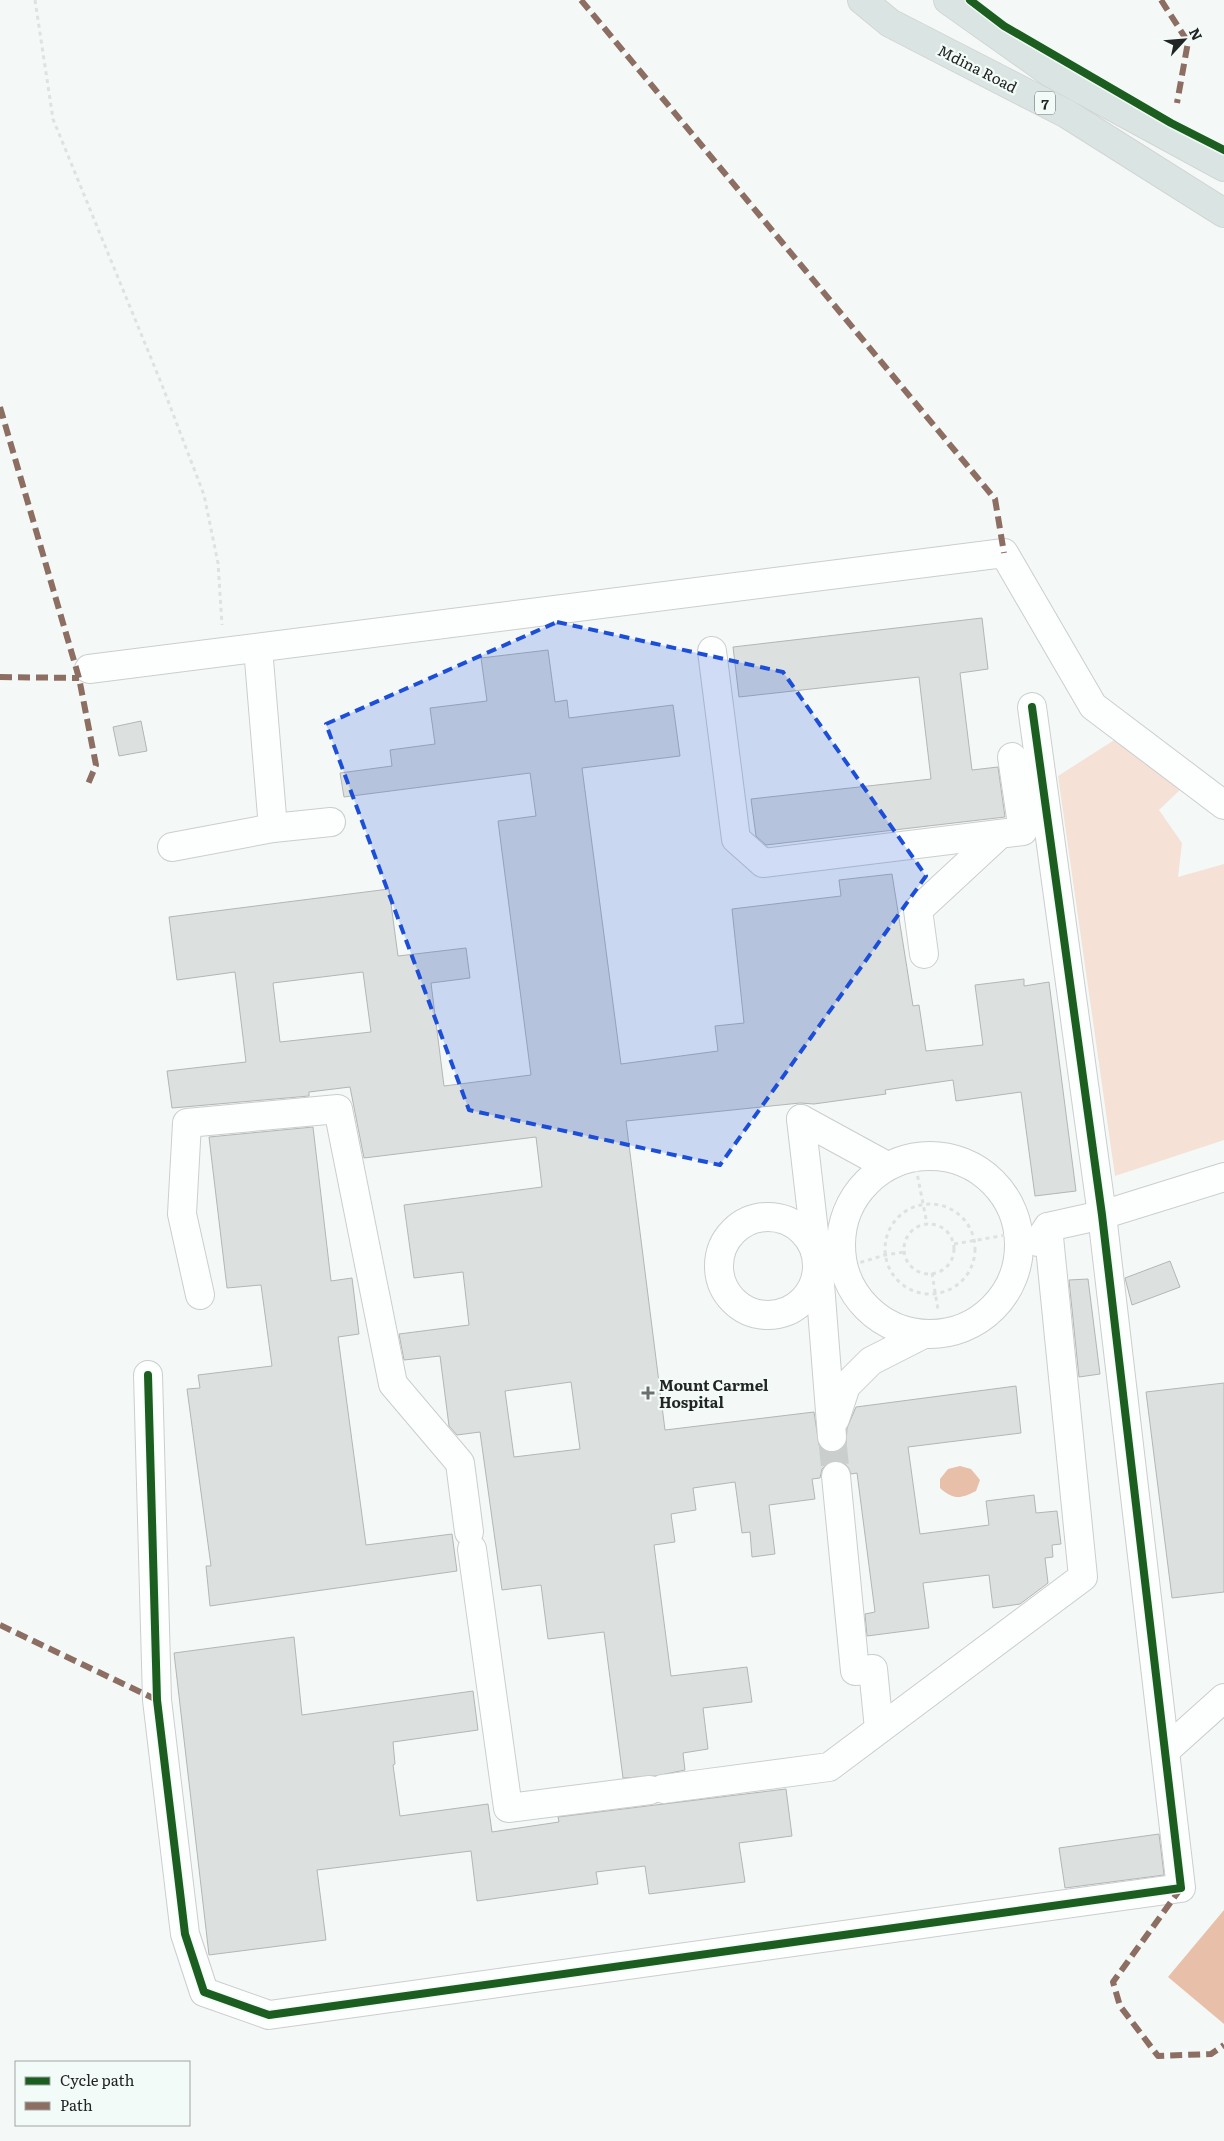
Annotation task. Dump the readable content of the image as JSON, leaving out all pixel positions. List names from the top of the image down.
{
  "streets": {
    "highway": ["Mdina Road", "7"]
  },
  "places": {
    "health": ["Mount Carmel Hospital"]
  },
  "legend": ["Cycle path", "Path"],
  "north": "top right"
}
